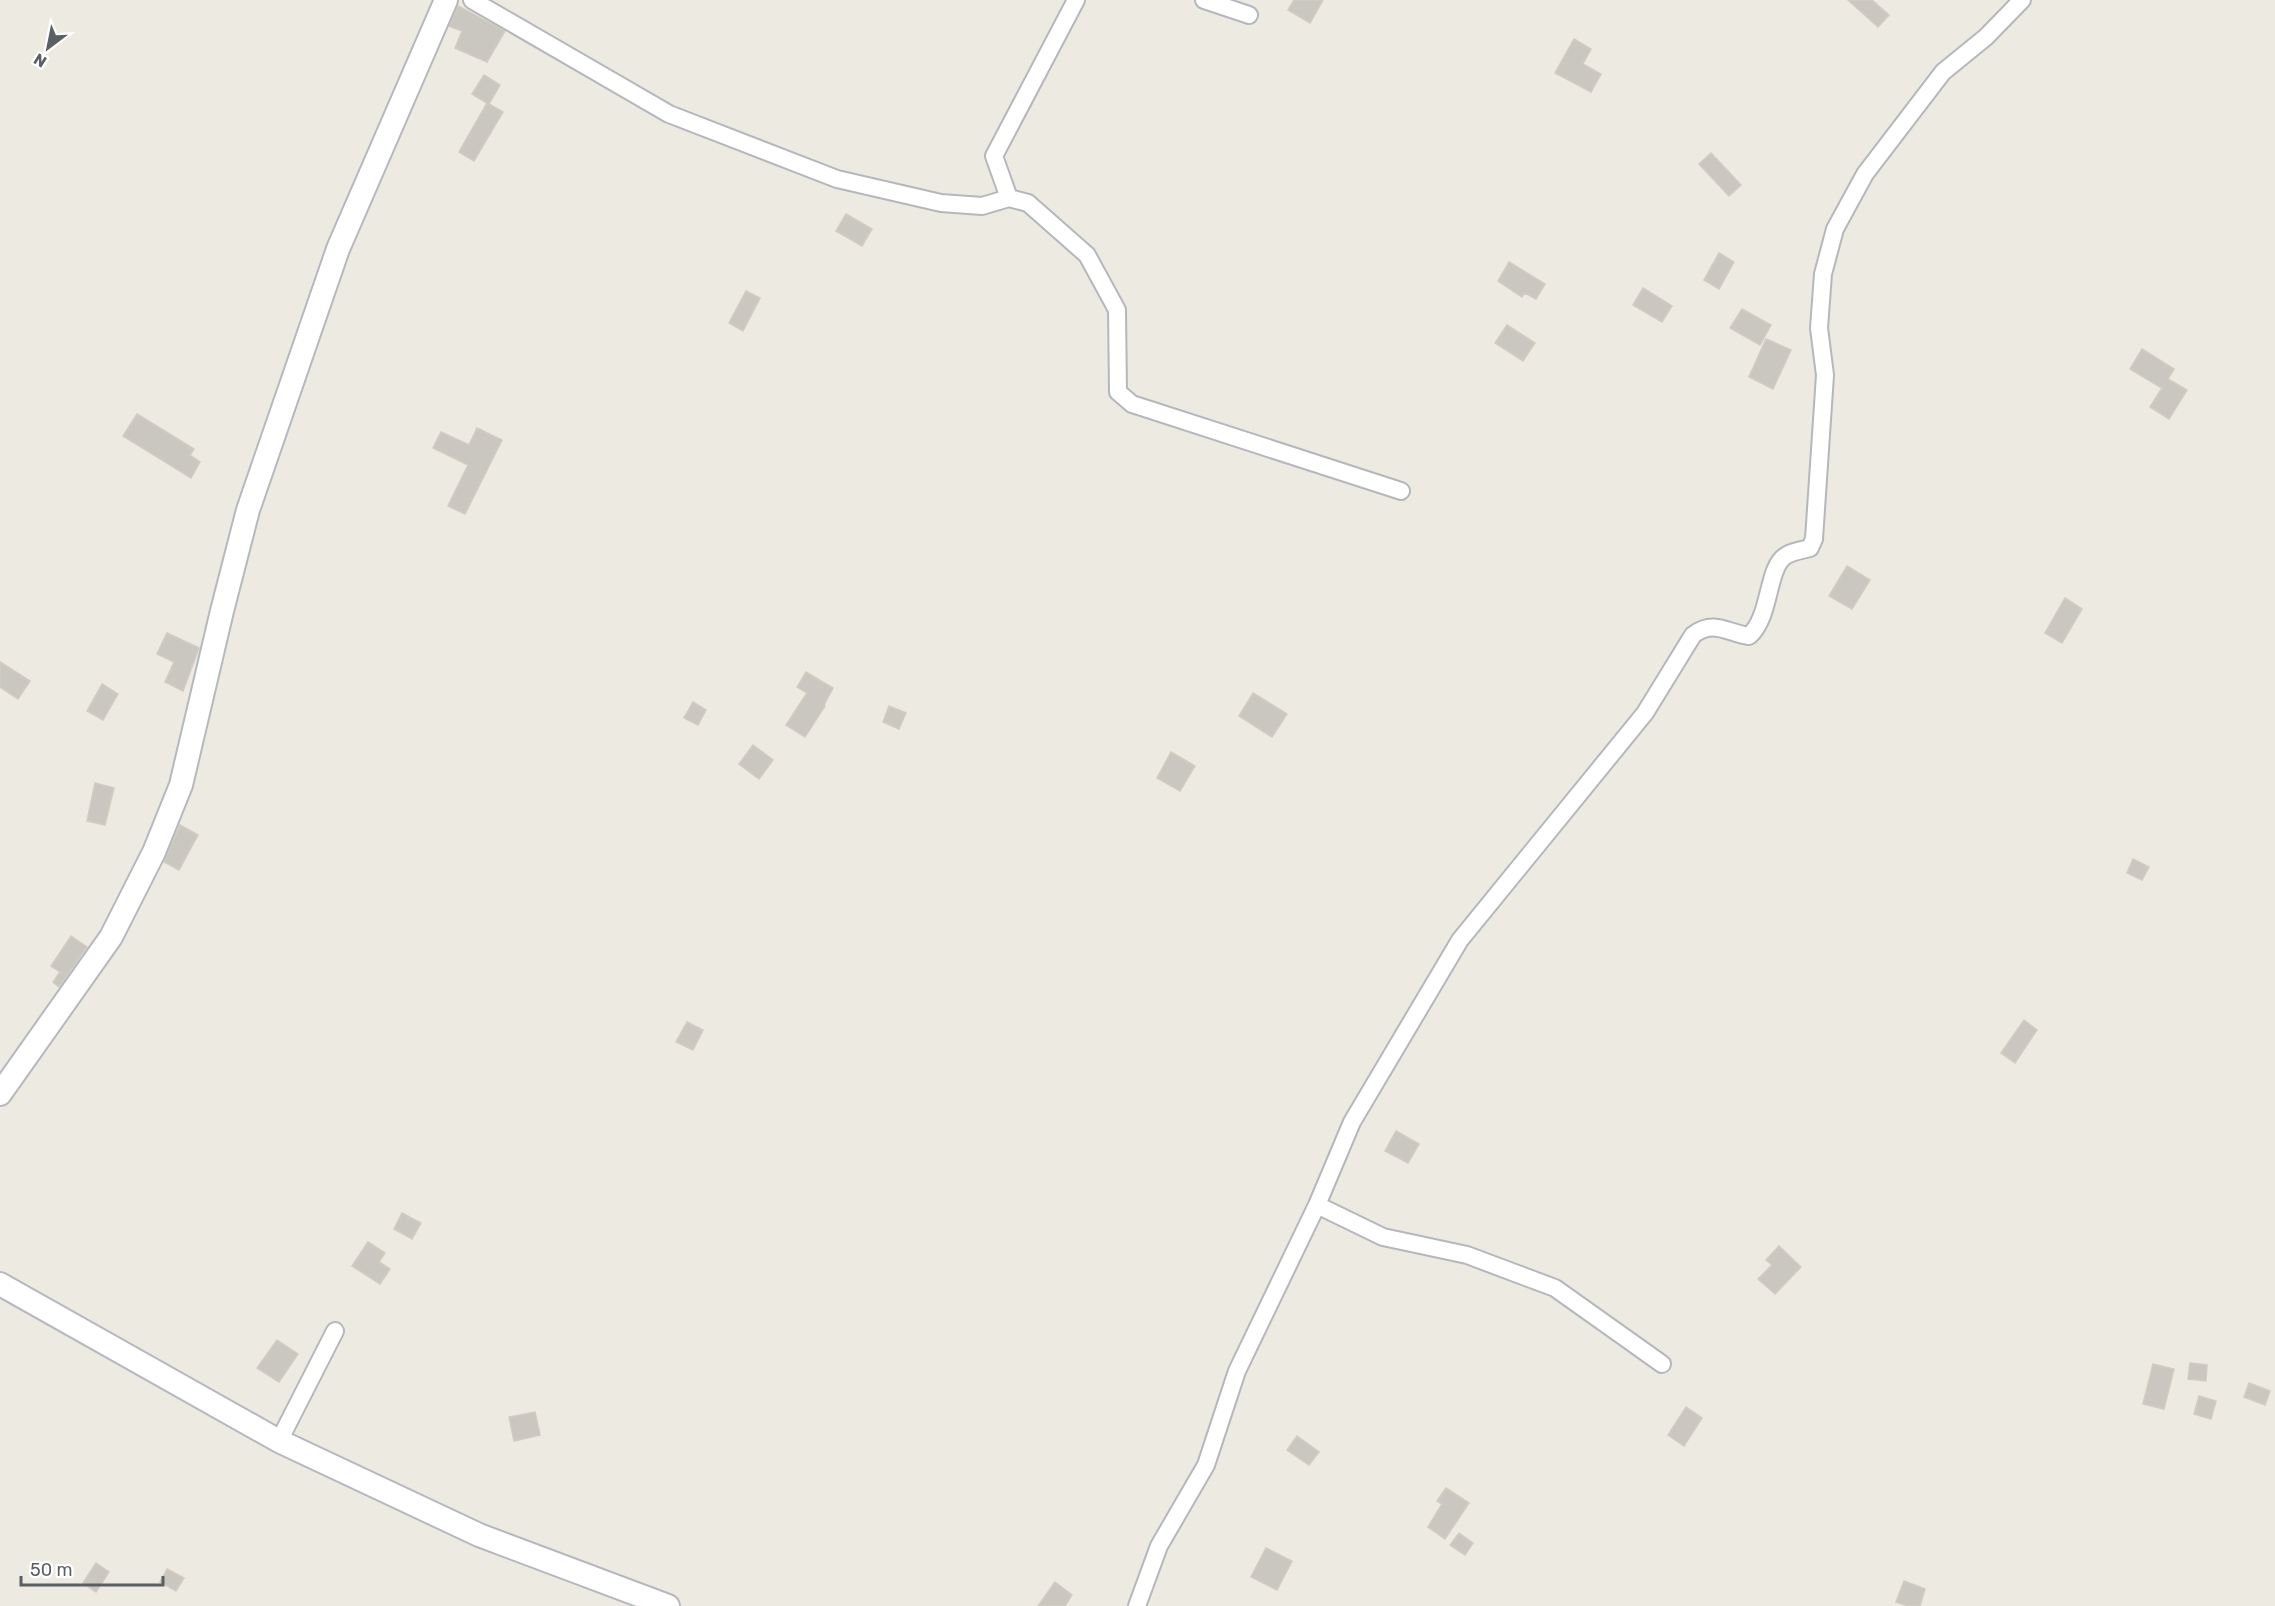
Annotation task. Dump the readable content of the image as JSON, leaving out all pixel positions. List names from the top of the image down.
{
  "scale_bar": "50 m",
  "north": "bottom left"
}
